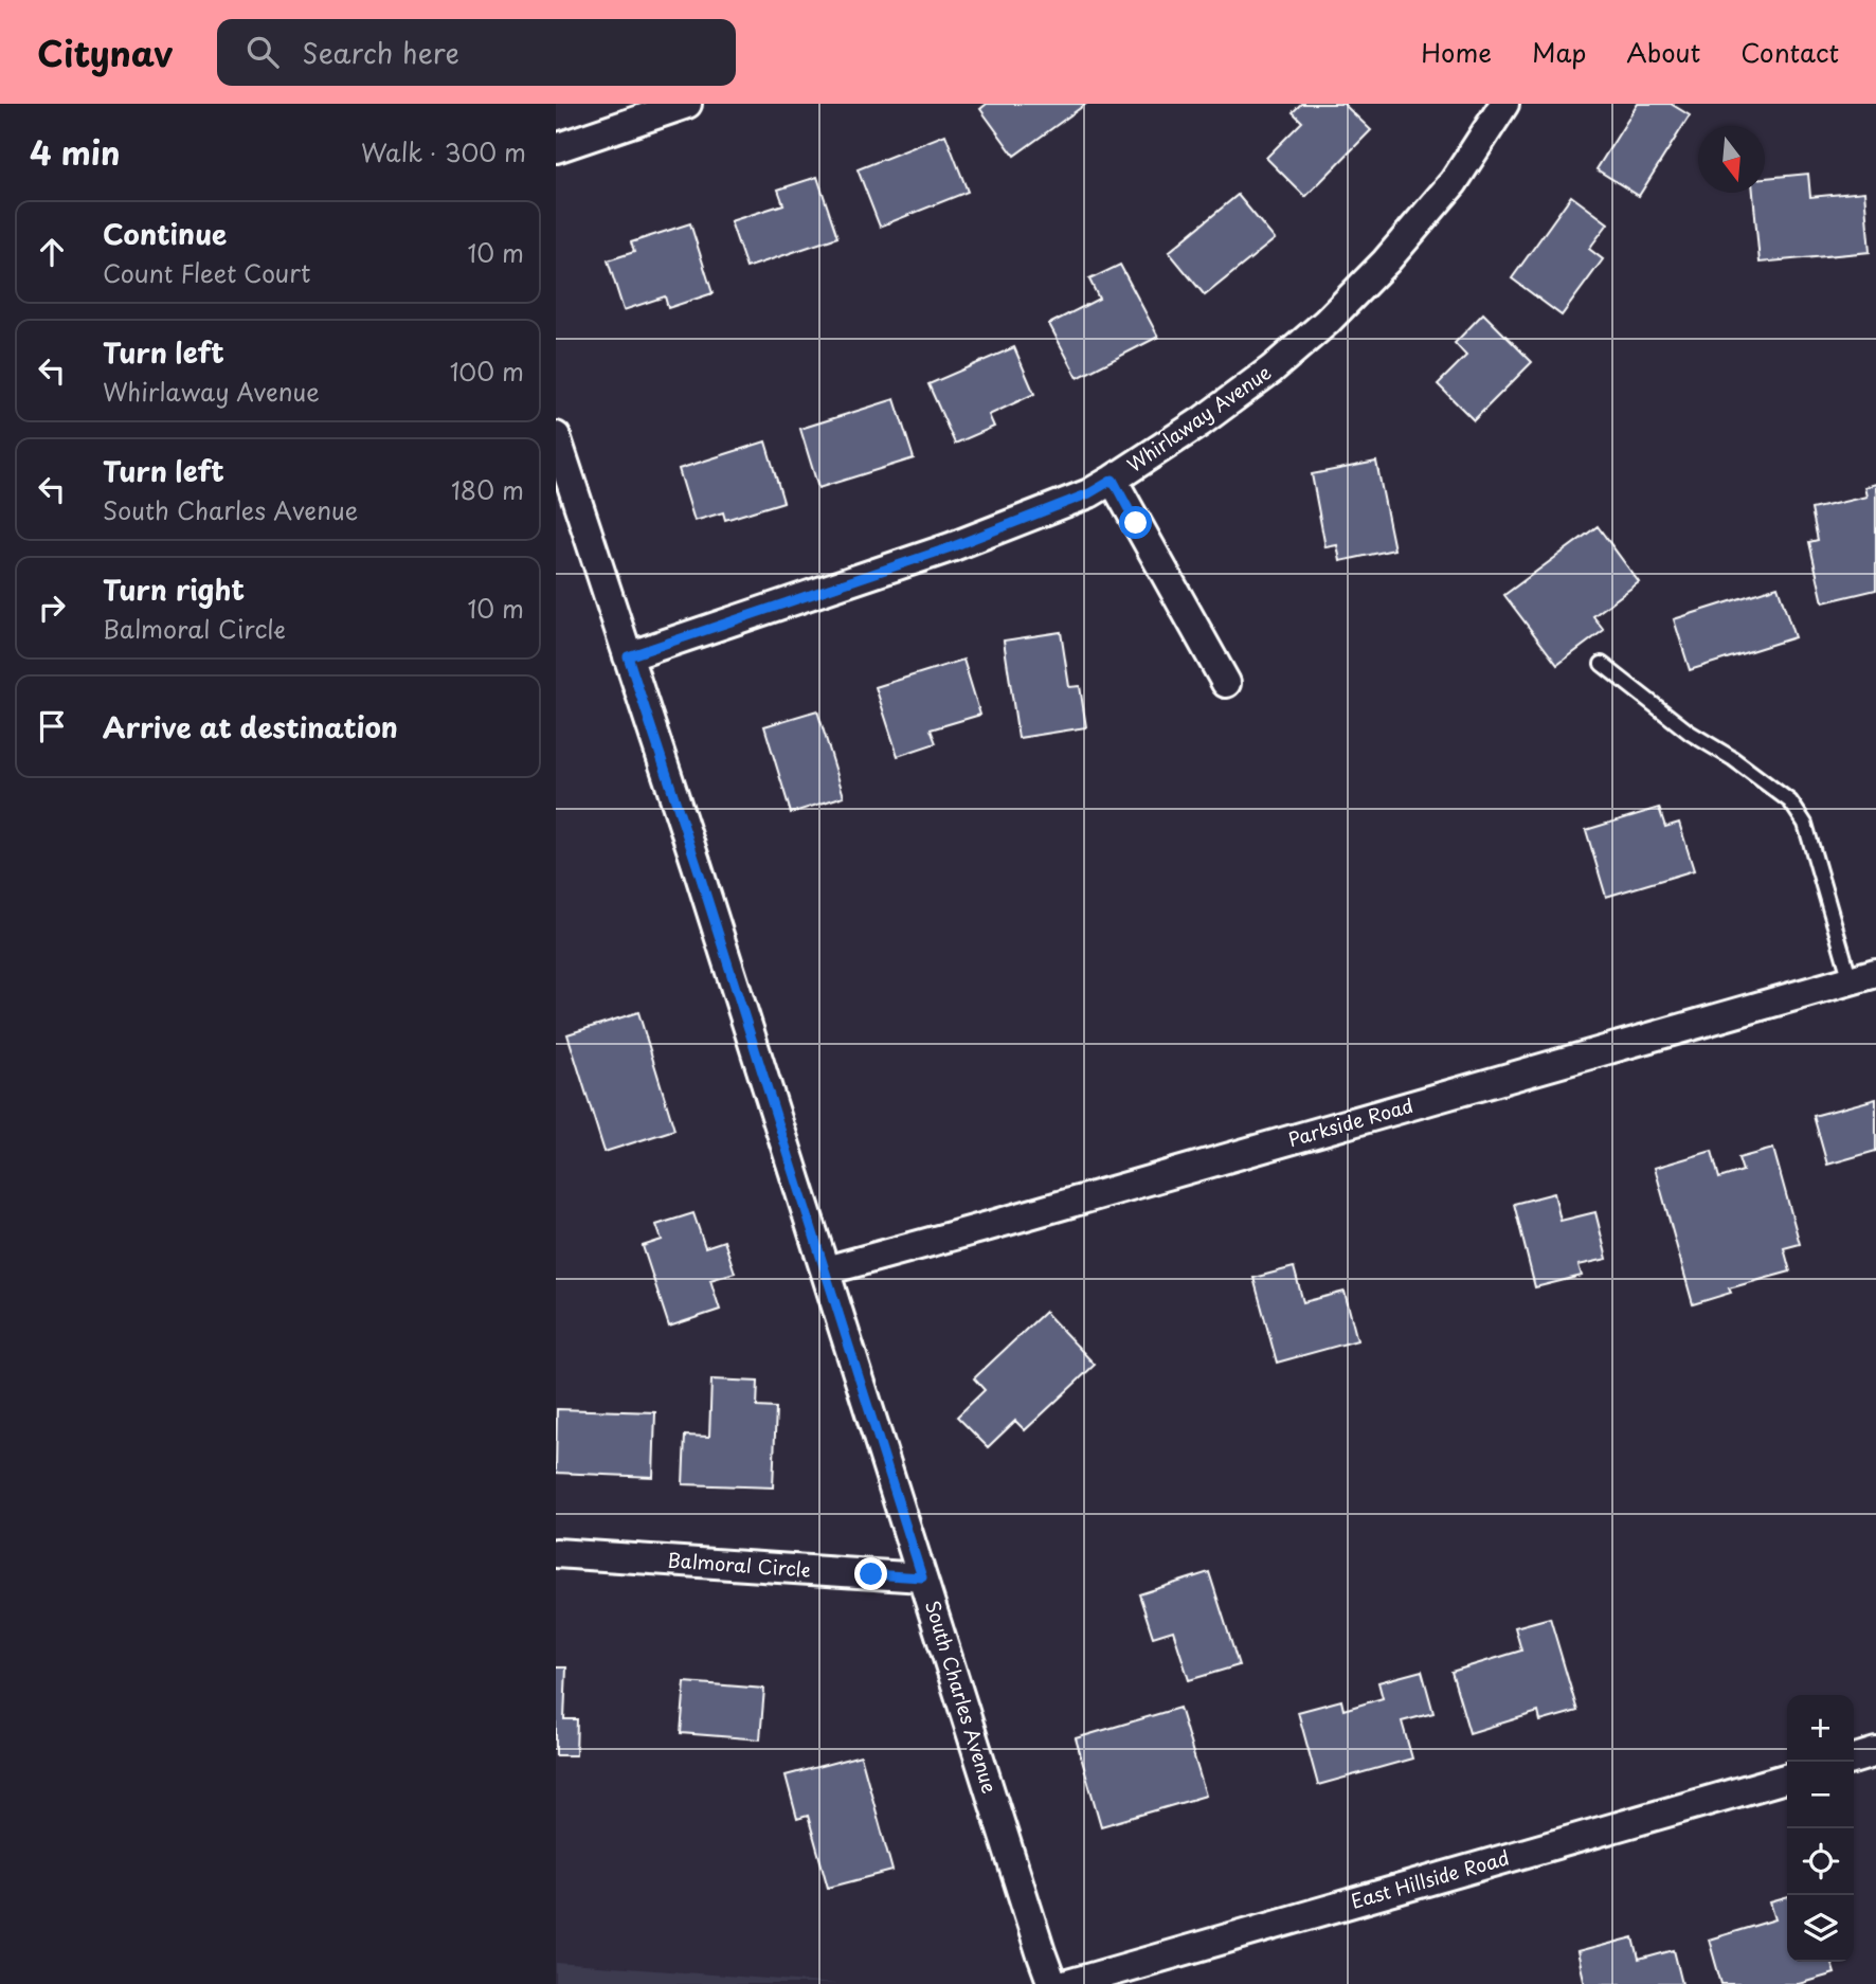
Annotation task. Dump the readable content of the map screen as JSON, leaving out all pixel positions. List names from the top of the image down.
{
  "streets": {
    "street": [
      "Whirlaway Avenue",
      "Parkside Road",
      "Balmoral Circle",
      "South Charles Avenue",
      "East Hillside Road"
    ]
  },
  "crossings": [
    ["Whirlaway Avenue", "South Charles Avenue"],
    ["Parkside Road", "South Charles Avenue"],
    ["Balmoral Circle", "South Charles Avenue"]
  ],
  "north": "bottom",
  "page": {
    "header": "Citynav",
    "search": "Search here",
    "nav": [
      "Home",
      "Map",
      "About",
      "Contact"
    ],
    "heading": ["4 min", "Walk · 300 m"],
    "list": [
      ["Continue", "Count Fleet Court", "10 m"],
      ["Turn left", "Whirlaway Avenue", "100 m"],
      ["Turn left", "South Charles Avenue", "180 m"],
      ["Turn right", "Balmoral Circle", "10 m"],
      "Arrive at destination"
    ],
    "map_buttons": ["+", "−"]
  }
}
